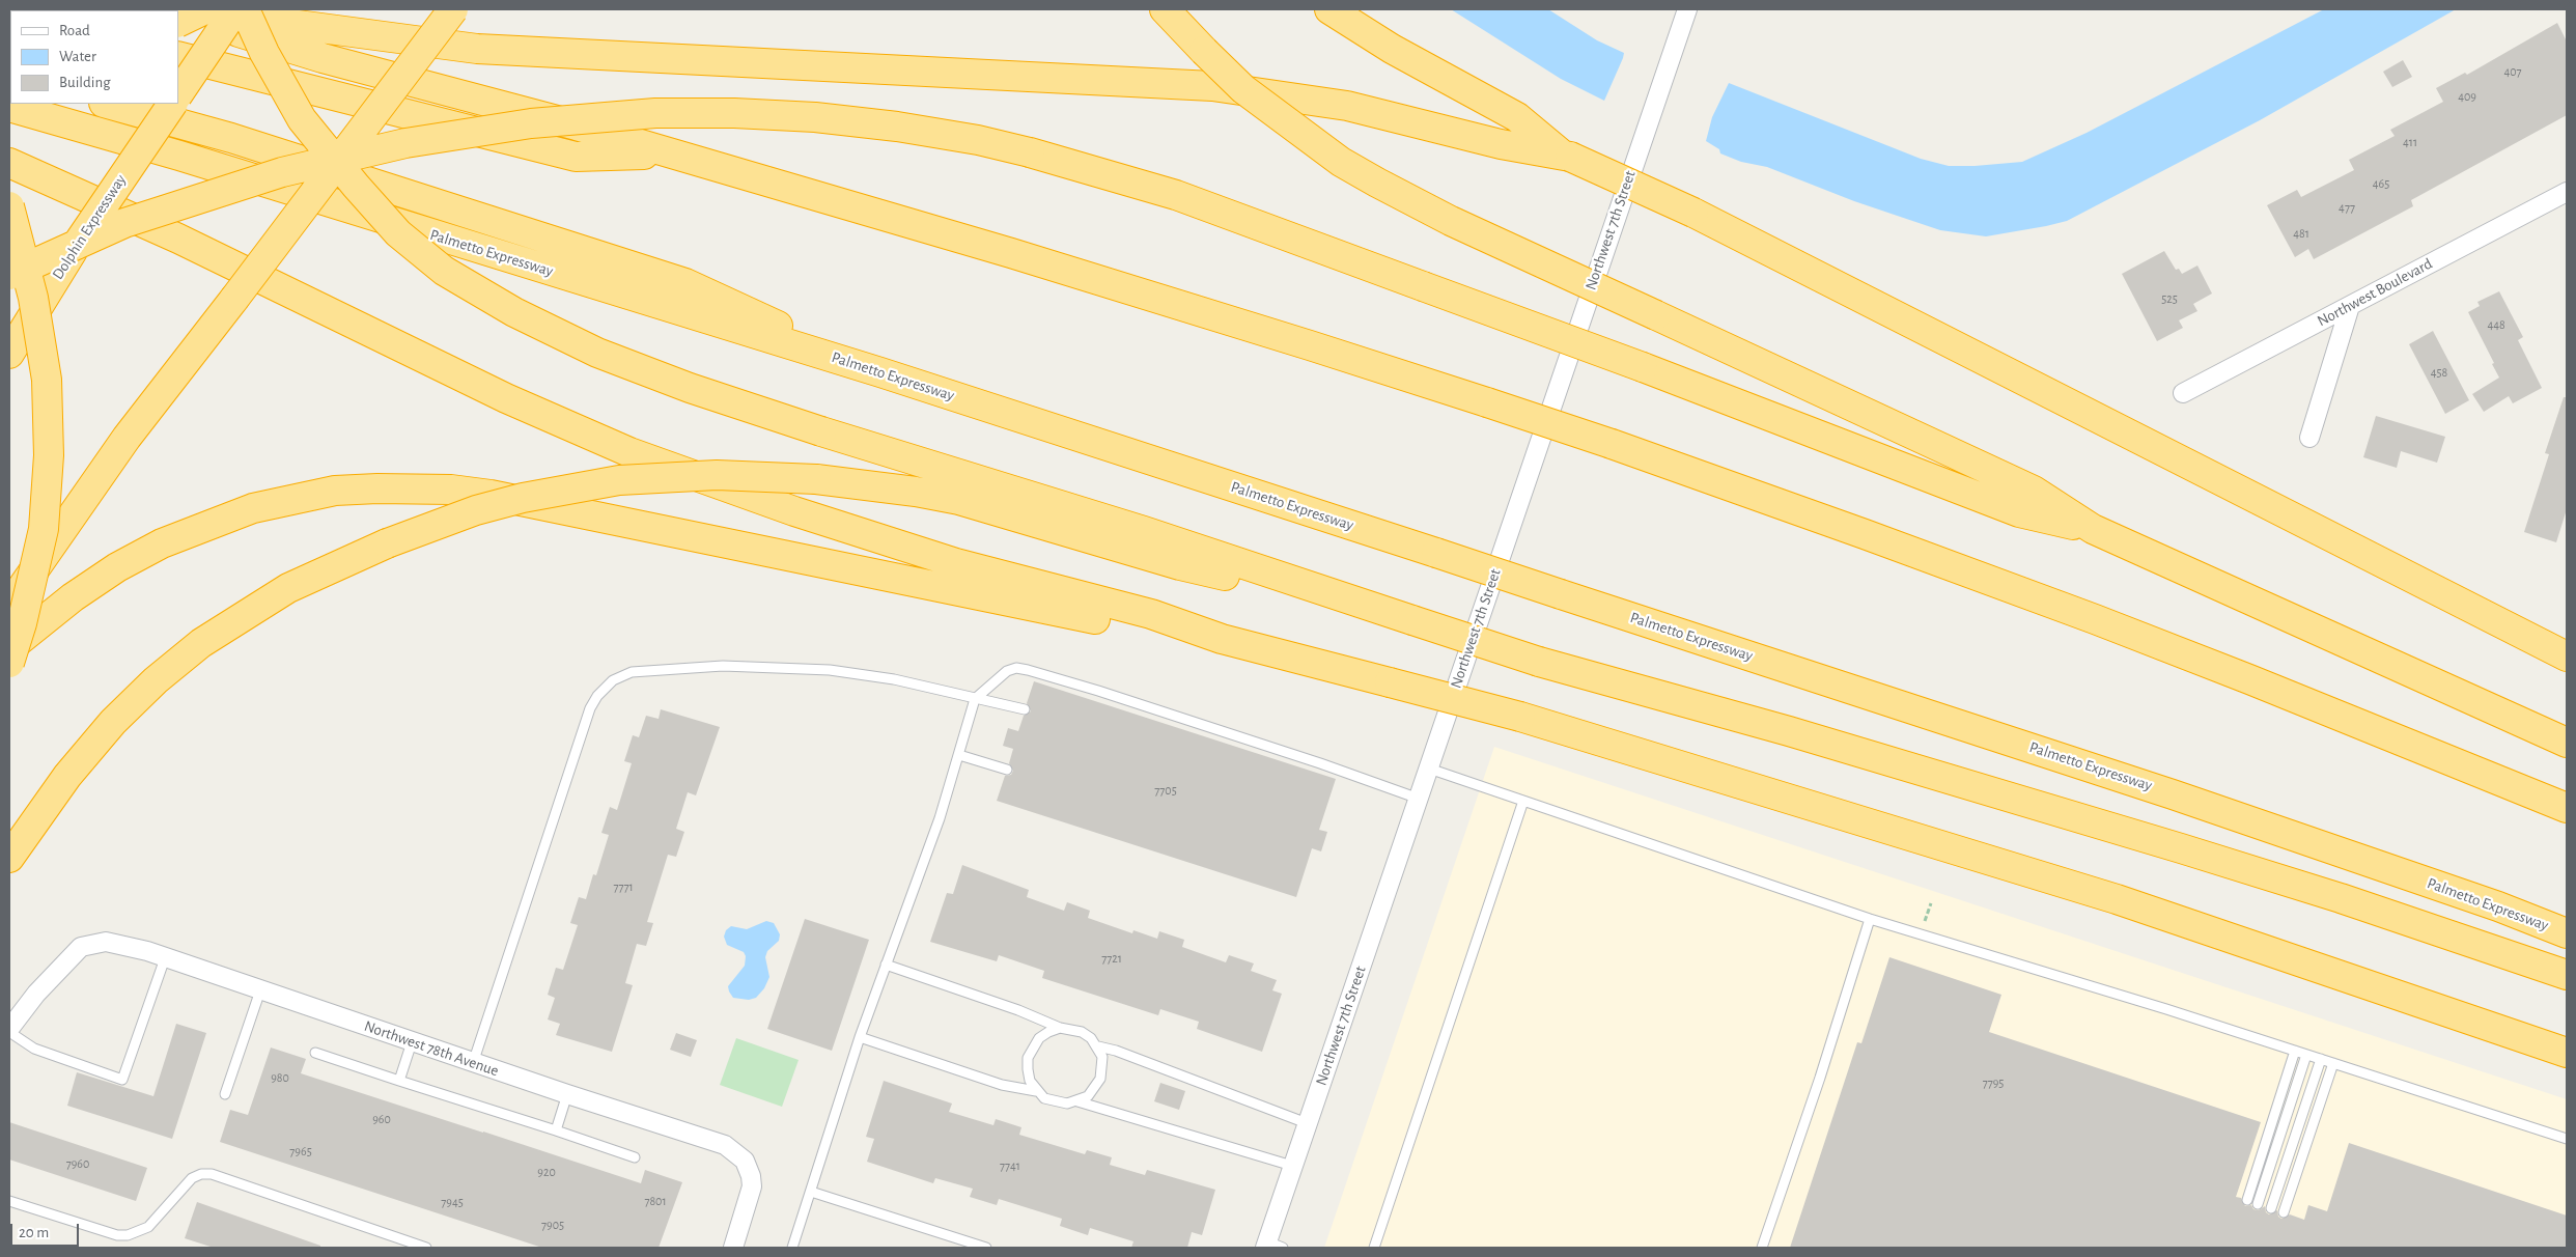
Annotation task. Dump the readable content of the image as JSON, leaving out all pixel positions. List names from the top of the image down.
{
  "streets": {
    "highway": ["Dolphin Expressway", "Palmetto Expressway"],
    "street": ["Northwest 7th Street", "Northwest Boulevard", "Northwest 78th Avenue"]
  },
  "house_numbers": [
    "407",
    "409",
    "411",
    "465",
    "477",
    "481",
    "525",
    "448",
    "458",
    "7705",
    "7771",
    "7721",
    "980",
    "7795",
    "960",
    "7965",
    "7960",
    "7741",
    "920",
    "7801",
    "7945",
    "7905"
  ],
  "legend": ["Road", "Water", "Building"],
  "scale_bar": "20 m"
}
